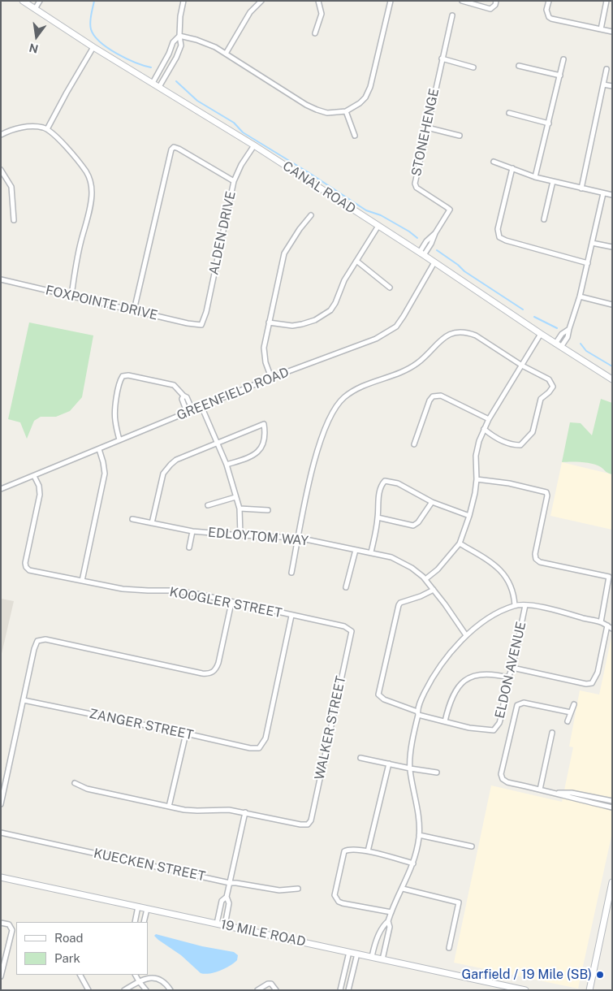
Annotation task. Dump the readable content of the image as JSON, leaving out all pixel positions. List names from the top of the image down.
{
  "streets": {
    "street": [
      "STONEHENGE",
      "CANAL ROAD",
      "ALDEN DRIVE",
      "FOXPOINTE DRIVE",
      "GREENFIELD ROAD",
      "EDLOYTOM WAY",
      "KOOGLER STREET",
      "ELDON AVENUE",
      "ZANGER STREET",
      "WALKER STREET",
      "KUECKEN STREET",
      "19 MILE ROAD"
    ]
  },
  "crossings": [
    ["STONEHENGE", "CANAL ROAD"],
    ["CANAL ROAD", "ALDEN DRIVE"],
    ["CANAL ROAD", "GREENFIELD ROAD"],
    ["ALDEN DRIVE", "FOXPOINTE DRIVE"],
    ["GREENFIELD ROAD", "KOOGLER STREET"],
    ["EDLOYTOM WAY", "ELDON AVENUE"],
    ["KOOGLER STREET", "ZANGER STREET"],
    ["KOOGLER STREET", "WALKER STREET"]
  ],
  "places": ["Garfield / 19 Mile (SB)"],
  "legend": ["Road", "Park"],
  "north": "bottom"
}
